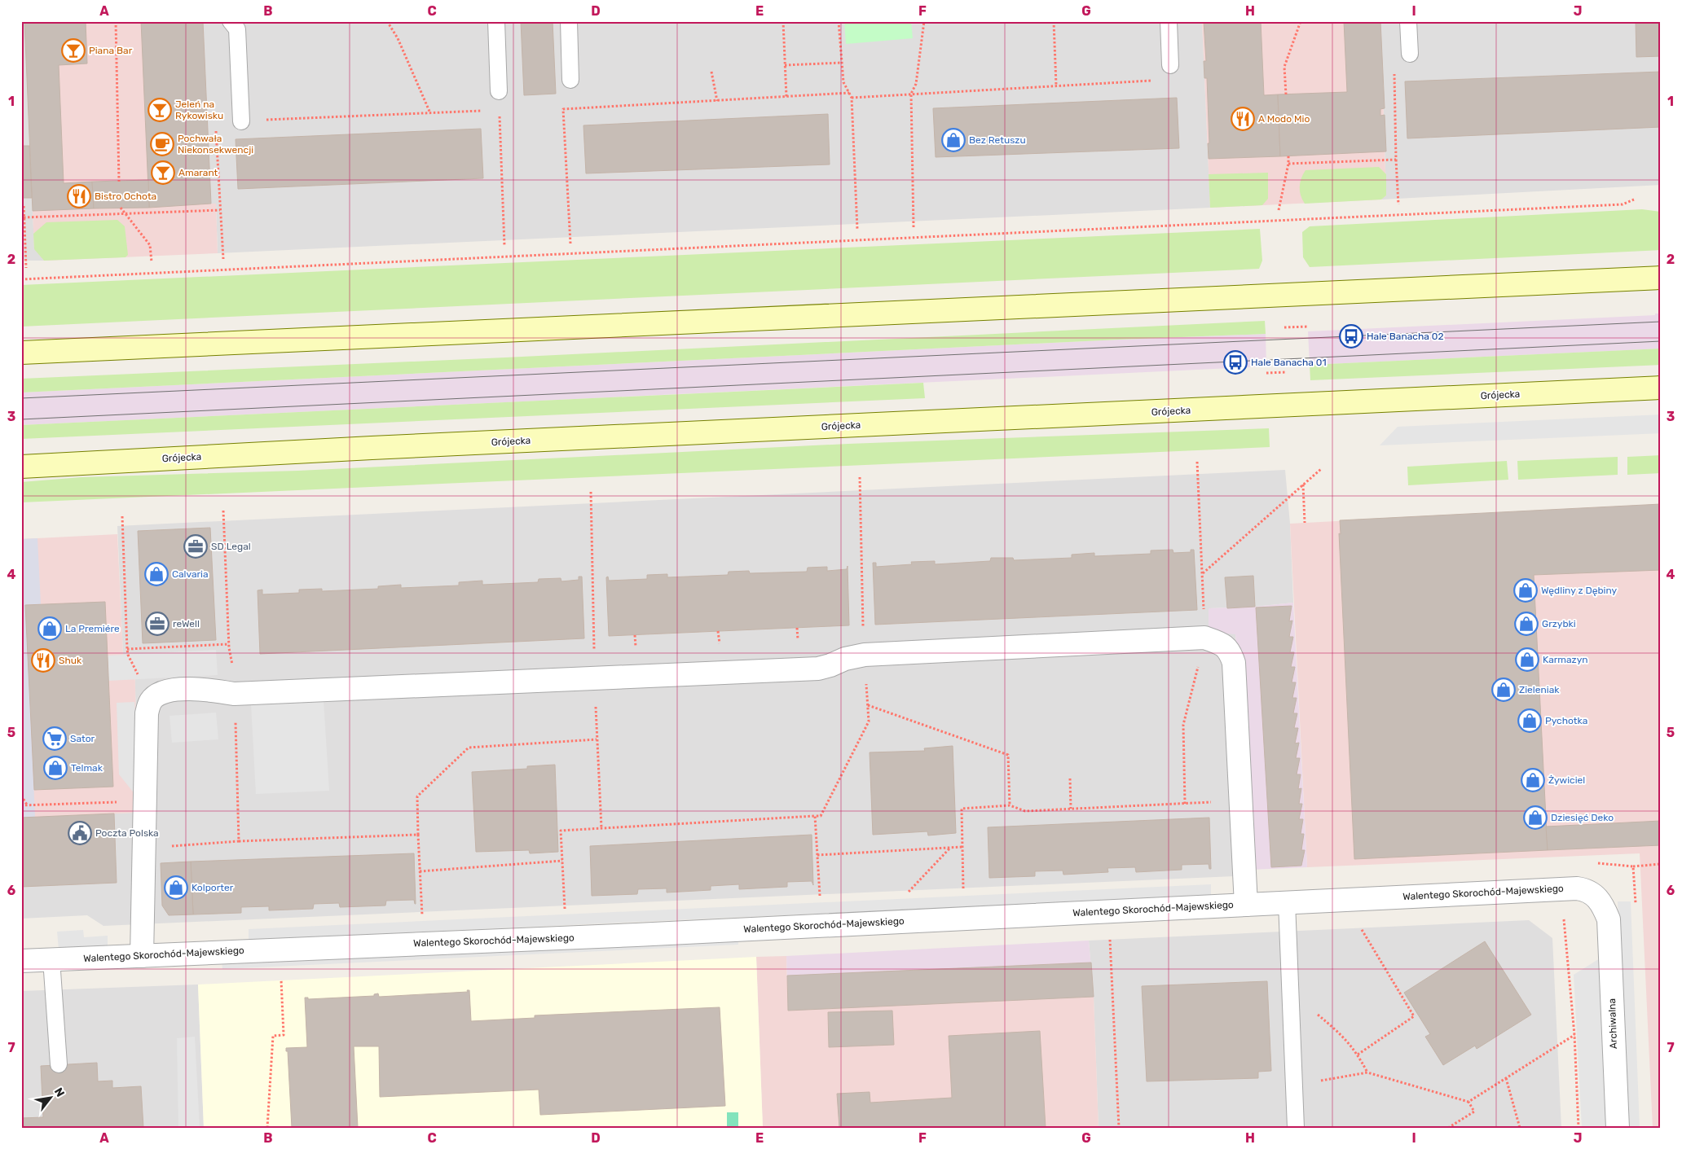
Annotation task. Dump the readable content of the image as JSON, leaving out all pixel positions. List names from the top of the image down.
{
  "streets": {
    "main road": ["Grójecka"],
    "street": ["Walentego Skorochód-Majewskiego", "Archiwalna"]
  },
  "crossings": [
    ["Walentego Skorochód-Majewskiego", "Archiwalna"]
  ],
  "places": {
    "bar": ["Piana Bar", "Jeleń na Rykowisku", "Amarant"],
    "restaurant": ["A Modo Mio", "Bistro Ochota", "Shuk"],
    "shop": [
      "Bez Retuszu",
      "Calvaria",
      "Wędliny z Dębiny",
      "Grzybki",
      "La Premiére",
      "Karmazyn",
      "Zieleniak",
      "Pychotka",
      "Telmak",
      "Żywiciel",
      "Dziesięć Deko",
      "Kolporter"
    ],
    "cafe": ["Pochwała Niekonsekwencji"],
    "bus stop": ["Hale Banacha 02", "Hale Banacha 01"],
    "office": ["SD Legal", "reWell"],
    "supermarket": ["Sator"],
    "public building": ["Poczta Polska"]
  },
  "north": "top right",
  "grid": {
    "columns": [
      "A",
      "B",
      "C",
      "D",
      "E",
      "F",
      "G",
      "H",
      "I",
      "J"
    ],
    "rows": [
      "1",
      "2",
      "3",
      "4",
      "5",
      "6",
      "7"
    ]
  }
}
